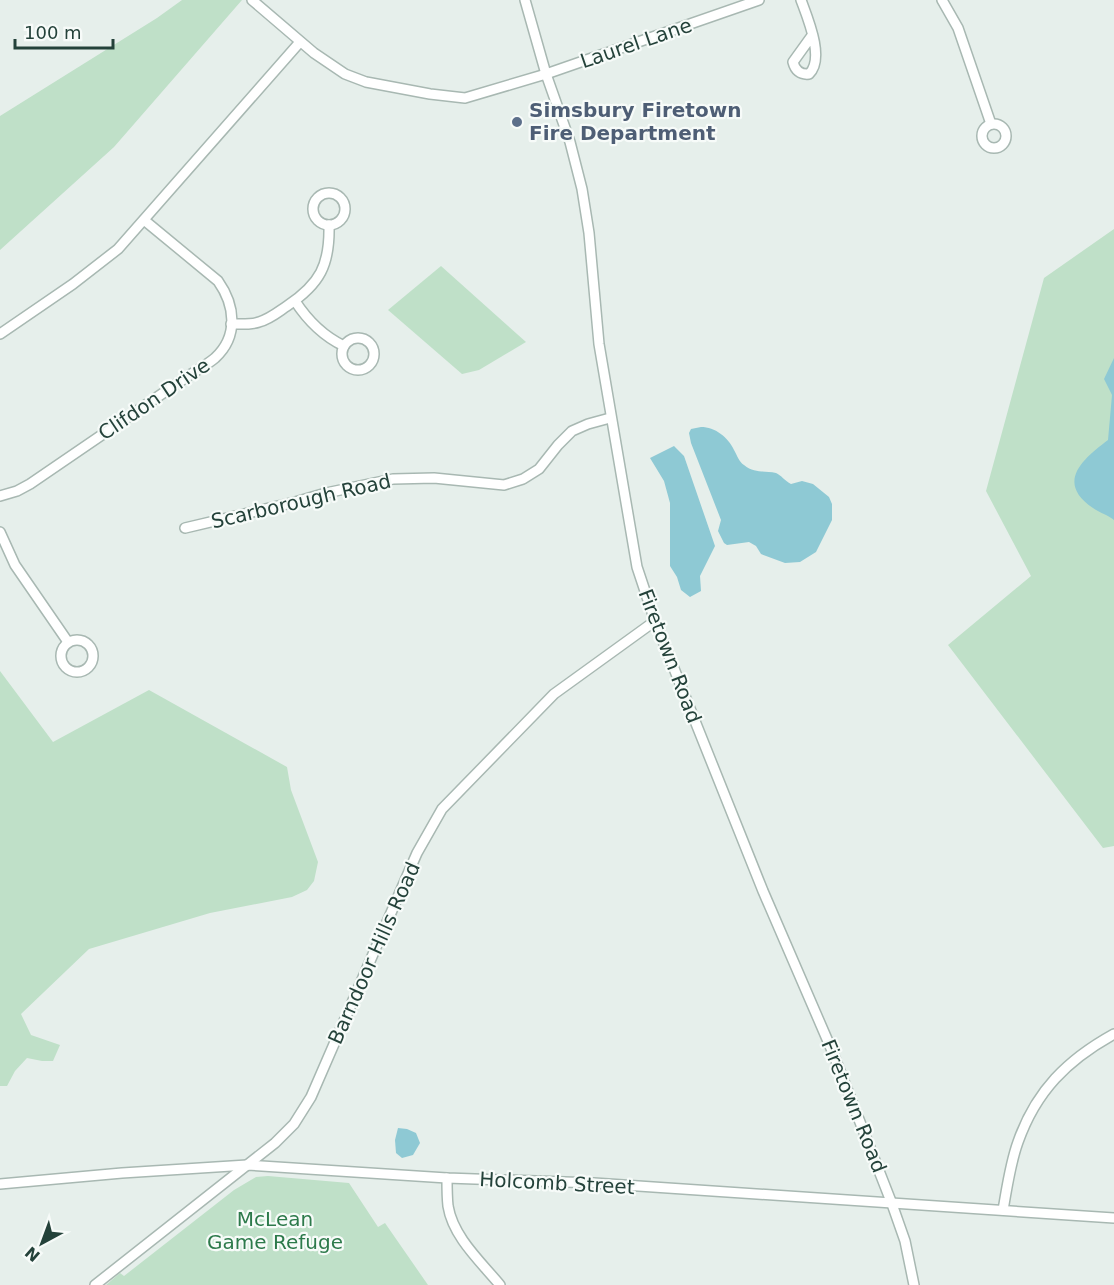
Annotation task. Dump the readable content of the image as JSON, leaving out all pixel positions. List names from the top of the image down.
{
  "streets": {
    "street": [
      "Laurel Lane",
      "Clifdon Drive",
      "Scarborough Road",
      "Firetown Road",
      "Barndoor Hills Road",
      "Holcomb Street"
    ]
  },
  "crossings": [
    ["Laurel Lane", "Firetown Road"],
    ["Scarborough Road", "Firetown Road"],
    ["Firetown Road", "Barndoor Hills Road"],
    ["Firetown Road", "Holcomb Street"],
    ["Barndoor Hills Road", "Holcomb Street"]
  ],
  "parks": ["McLean Game Refuge"],
  "places": ["Simsbury Firetown Fire Department"],
  "scale_bar": "100 m",
  "north": "bottom left"
}
